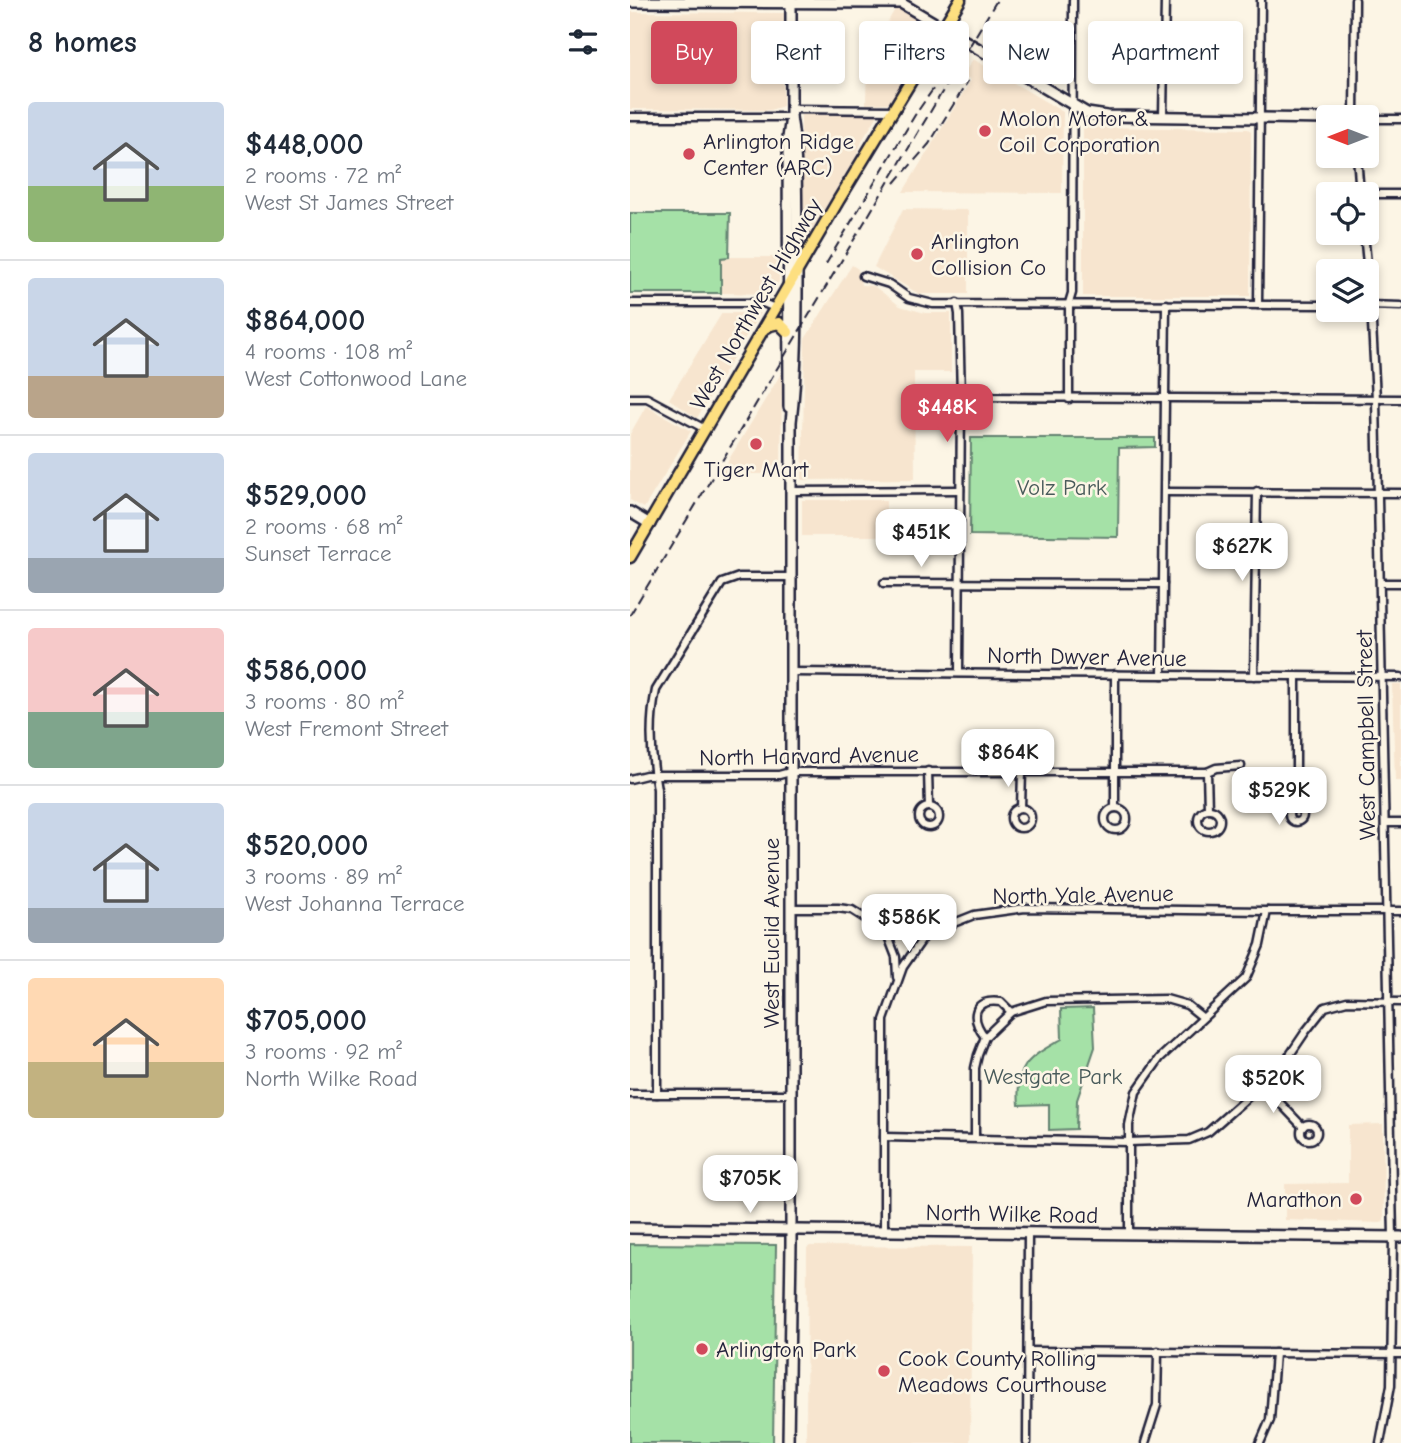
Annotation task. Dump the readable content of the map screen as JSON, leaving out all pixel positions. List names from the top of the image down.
{
  "streets": {
    "main road": ["West Northwest Highway", "West Euclid Avenue", "North Wilke Road"],
    "street": [
      "North Dwyer Avenue",
      "West Campbell Street",
      "North Harvard Avenue",
      "North Yale Avenue"
    ]
  },
  "crossings": [
    ["West Northwest Highway", "West Euclid Avenue"],
    ["North Dwyer Avenue", "West Campbell Street"],
    ["North Dwyer Avenue", "West Euclid Avenue"],
    ["West Campbell Street", "North Yale Avenue"],
    ["West Campbell Street", "North Wilke Road"],
    ["North Harvard Avenue", "West Euclid Avenue"],
    ["North Yale Avenue", "West Euclid Avenue"],
    ["West Euclid Avenue", "North Wilke Road"]
  ],
  "parks": ["Volz Park", "Westgate Park"],
  "places": [
    "Molon Motor & Coil Corporation",
    "Arlington Ridge Center (ARC)",
    "Arlington Collision Co",
    "Tiger Mart",
    "Marathon",
    "Arlington Park",
    "Cook County Rolling Meadows Courthouse"
  ],
  "north": "left",
  "page": {
    "heading": "8 homes",
    "chip": [
      "Buy",
      "Rent",
      "Filters",
      "New",
      "Apartment"
    ],
    "list": [
      {
        "name": "$448,000",
        "note": "2 rooms · 72 m² · West St James Street"
      },
      {
        "name": "$864,000",
        "note": "4 rooms · 108 m² · West Cottonwood Lane"
      },
      {
        "name": "$529,000",
        "note": "2 rooms · 68 m² · Sunset Terrace"
      },
      {
        "name": "$586,000",
        "note": "3 rooms · 80 m² · West Fremont Street"
      },
      {
        "name": "$520,000",
        "note": "3 rooms · 89 m² · West Johanna Terrace"
      },
      {
        "name": "$705,000",
        "note": "3 rooms · 92 m² · North Wilke Road"
      }
    ],
    "price": [
      "$448K",
      "$451K",
      "$627K",
      "$864K",
      "$529K",
      "$586K",
      "$520K",
      "$705K"
    ]
  }
}
